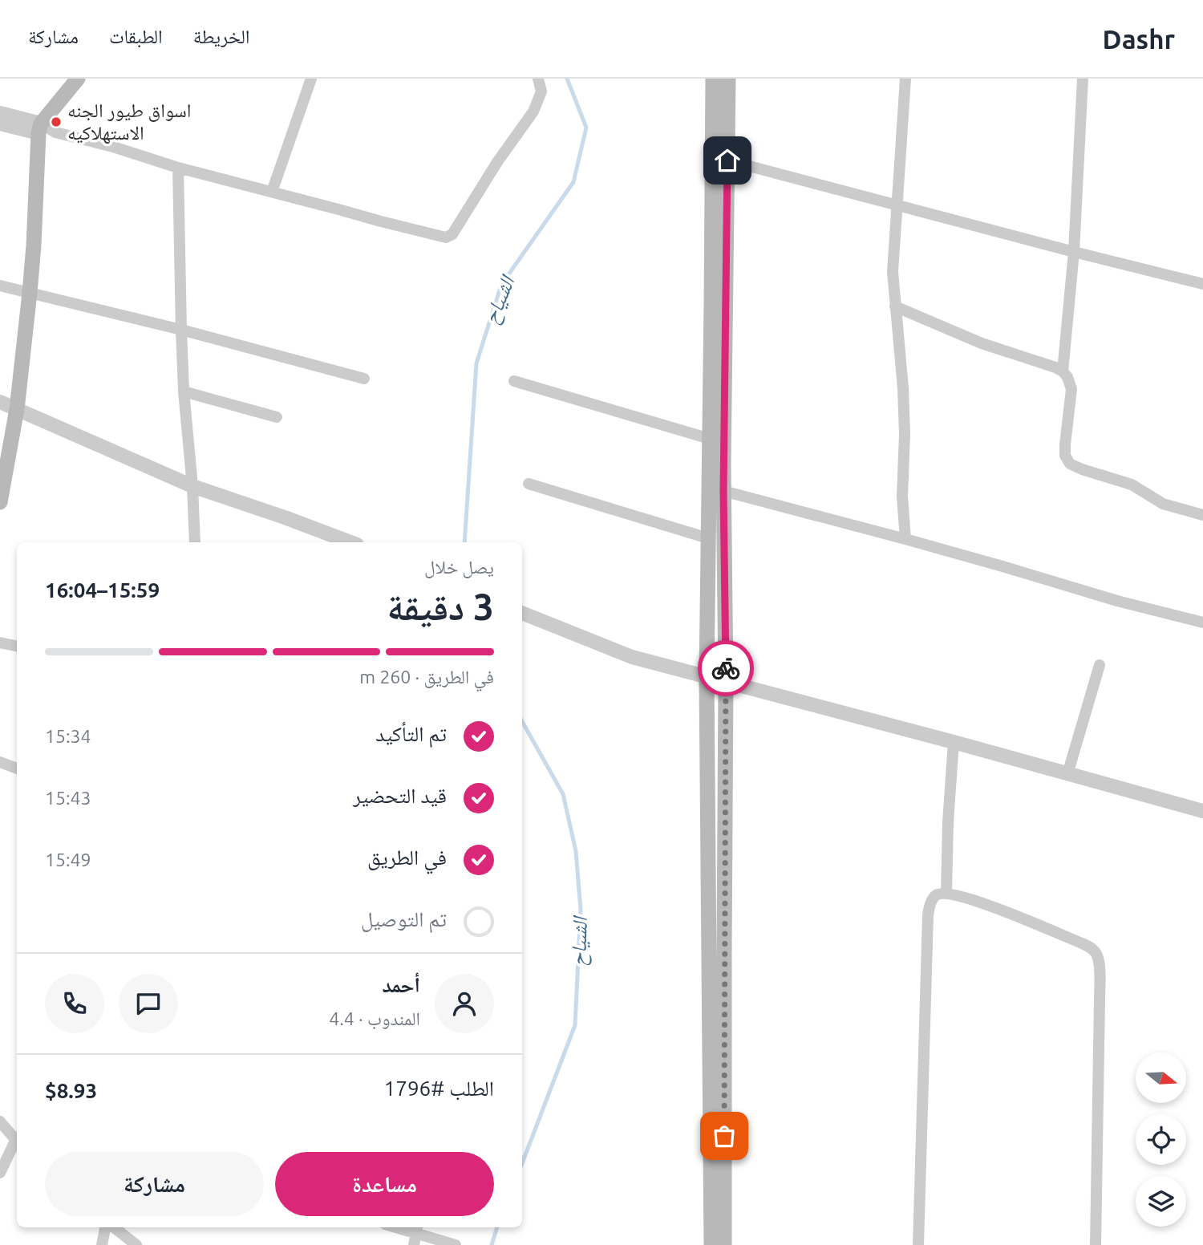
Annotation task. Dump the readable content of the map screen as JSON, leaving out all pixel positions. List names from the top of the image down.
{
  "water": ["الشياح"],
  "places": ["اسواق طيور الجنه الاستهلاكيه"],
  "north": "right",
  "page": {
    "header": "Dashr",
    "nav": ["الخريطة", "الطبقات", "مشاركة"],
    "heading": ["3 دقيقة", "يصل خلال", "15:59–16:04"],
    "panel": [
      "أحمد",
      "المندوب · 4.4",
      "الطلب #1796",
      "$8.93"
    ],
    "bar": "في الطريق · 260 m",
    "list": [
      ["تم التأكيد", "15:34"],
      ["قيد التحضير", "15:43"],
      ["في الطريق", "15:49"],
      "تم التوصيل"
    ],
    "buttons": ["مساعدة", "مشاركة"]
  }
}
